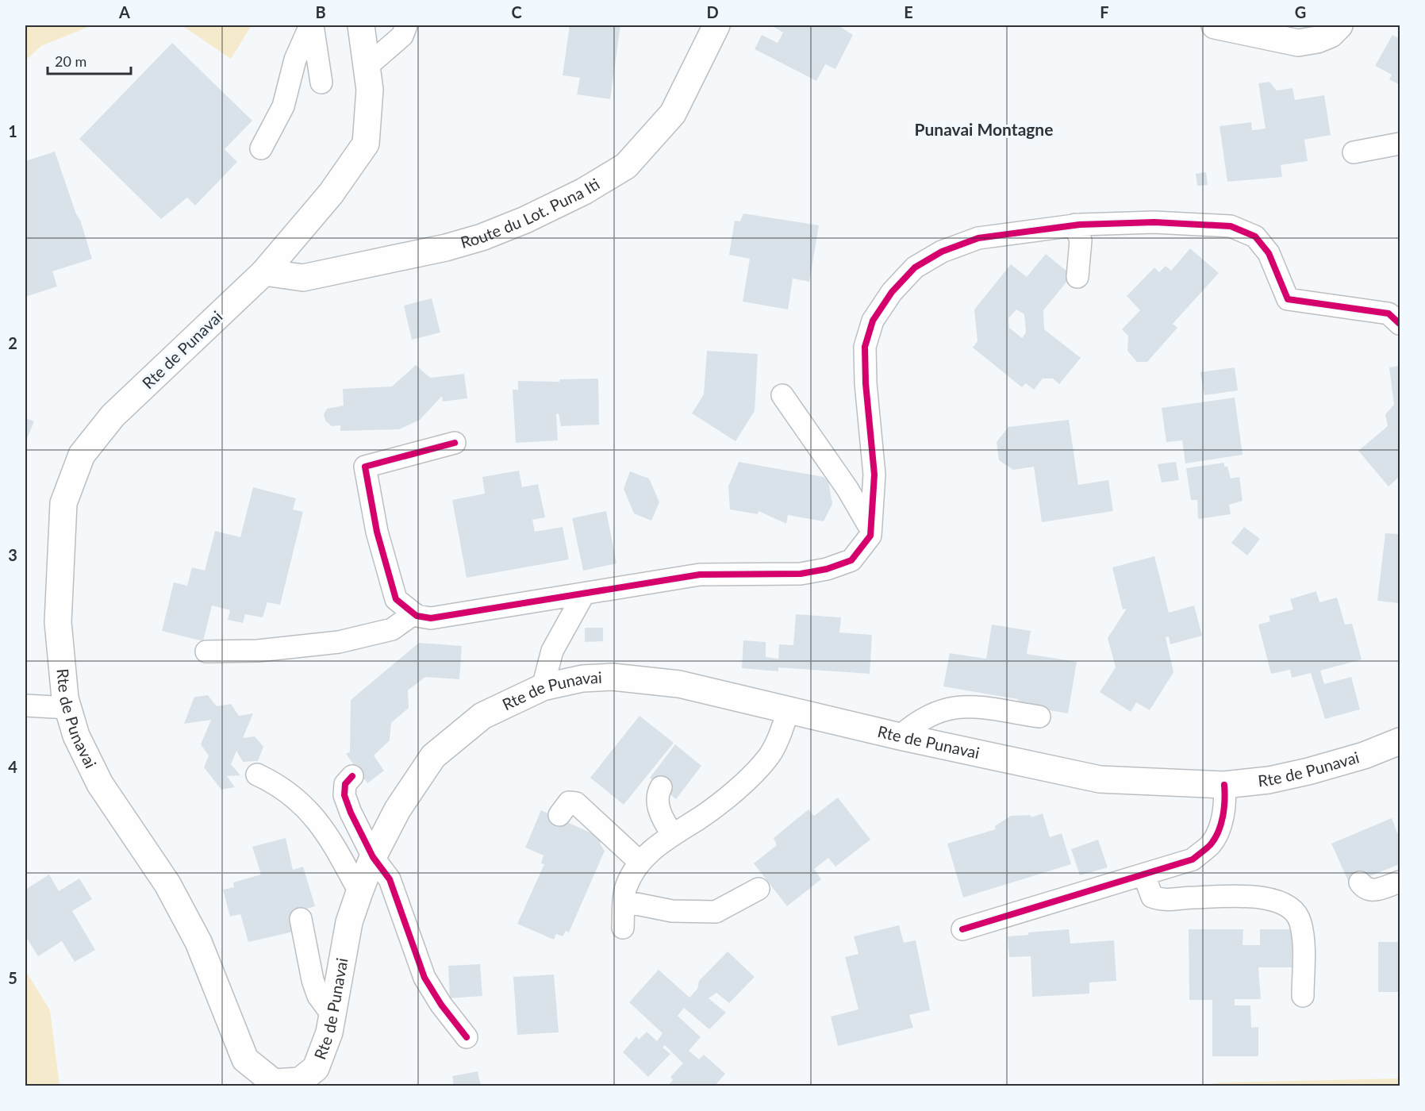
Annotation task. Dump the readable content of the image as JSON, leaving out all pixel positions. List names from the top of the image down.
{
  "streets": {
    "main road": ["Route du Lot. Puna Iti", "Rte de Punavai"]
  },
  "crossings": [
    ["Route du Lot. Puna Iti", "Rte de Punavai"]
  ],
  "districts": ["Punavai Montagne"],
  "scale_bar": "20 m",
  "grid": {
    "columns": [
      "A",
      "B",
      "C",
      "D",
      "E",
      "F",
      "G"
    ],
    "rows": [
      "1",
      "2",
      "3",
      "4",
      "5"
    ]
  }
}
